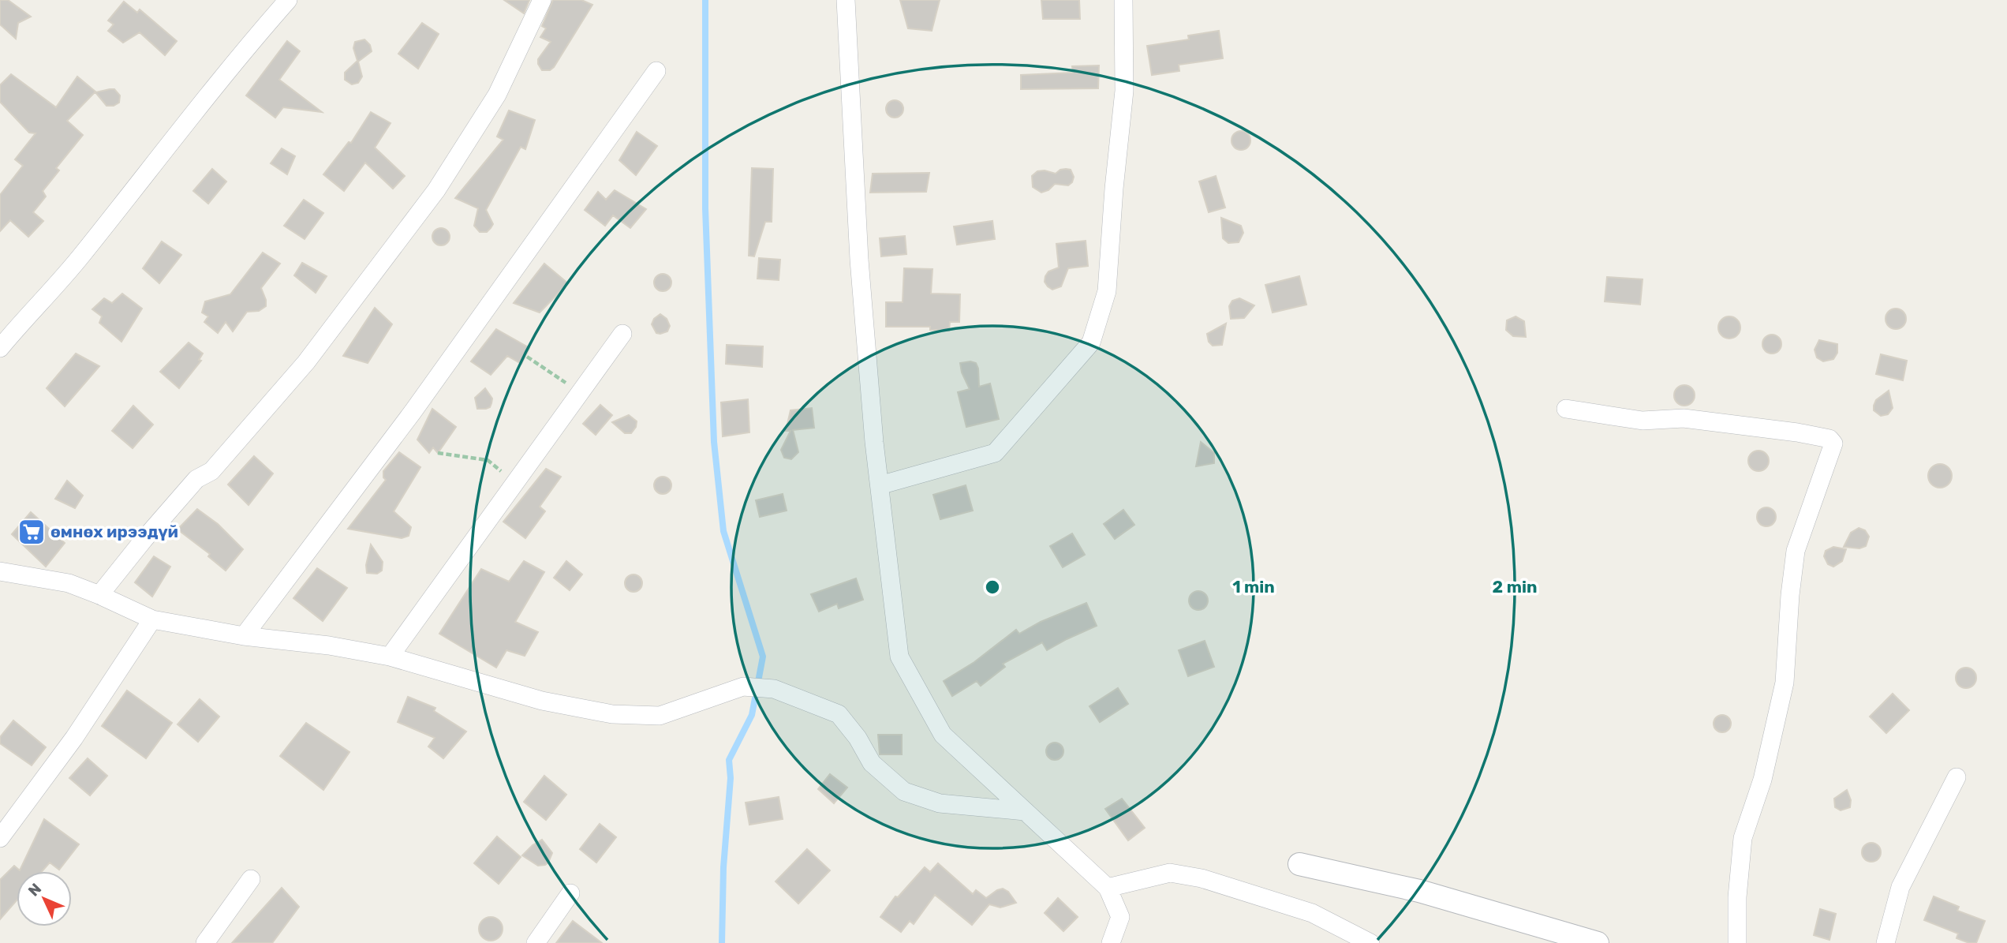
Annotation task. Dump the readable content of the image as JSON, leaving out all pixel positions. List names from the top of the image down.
{
  "places": {
    "supermarket": ["өмнөх ирээдүй"]
  },
  "north": "top left",
  "rings": ["1 min", "2 min"]
}
